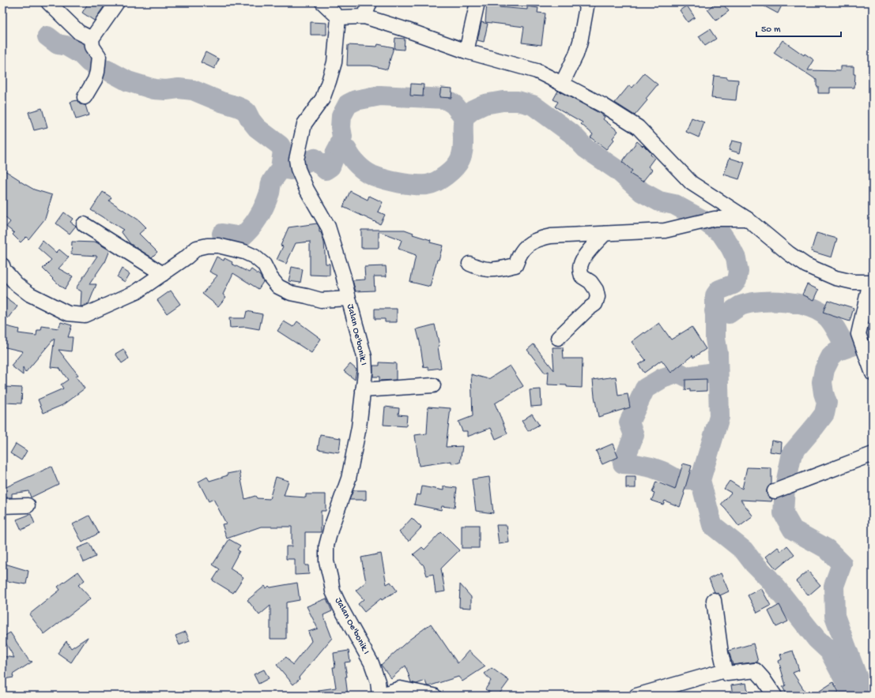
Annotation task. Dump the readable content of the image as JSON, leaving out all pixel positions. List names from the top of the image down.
{
  "streets": {
    "street": ["Jalan Oe'bonik I"]
  },
  "scale_bar": "50 m"
}
